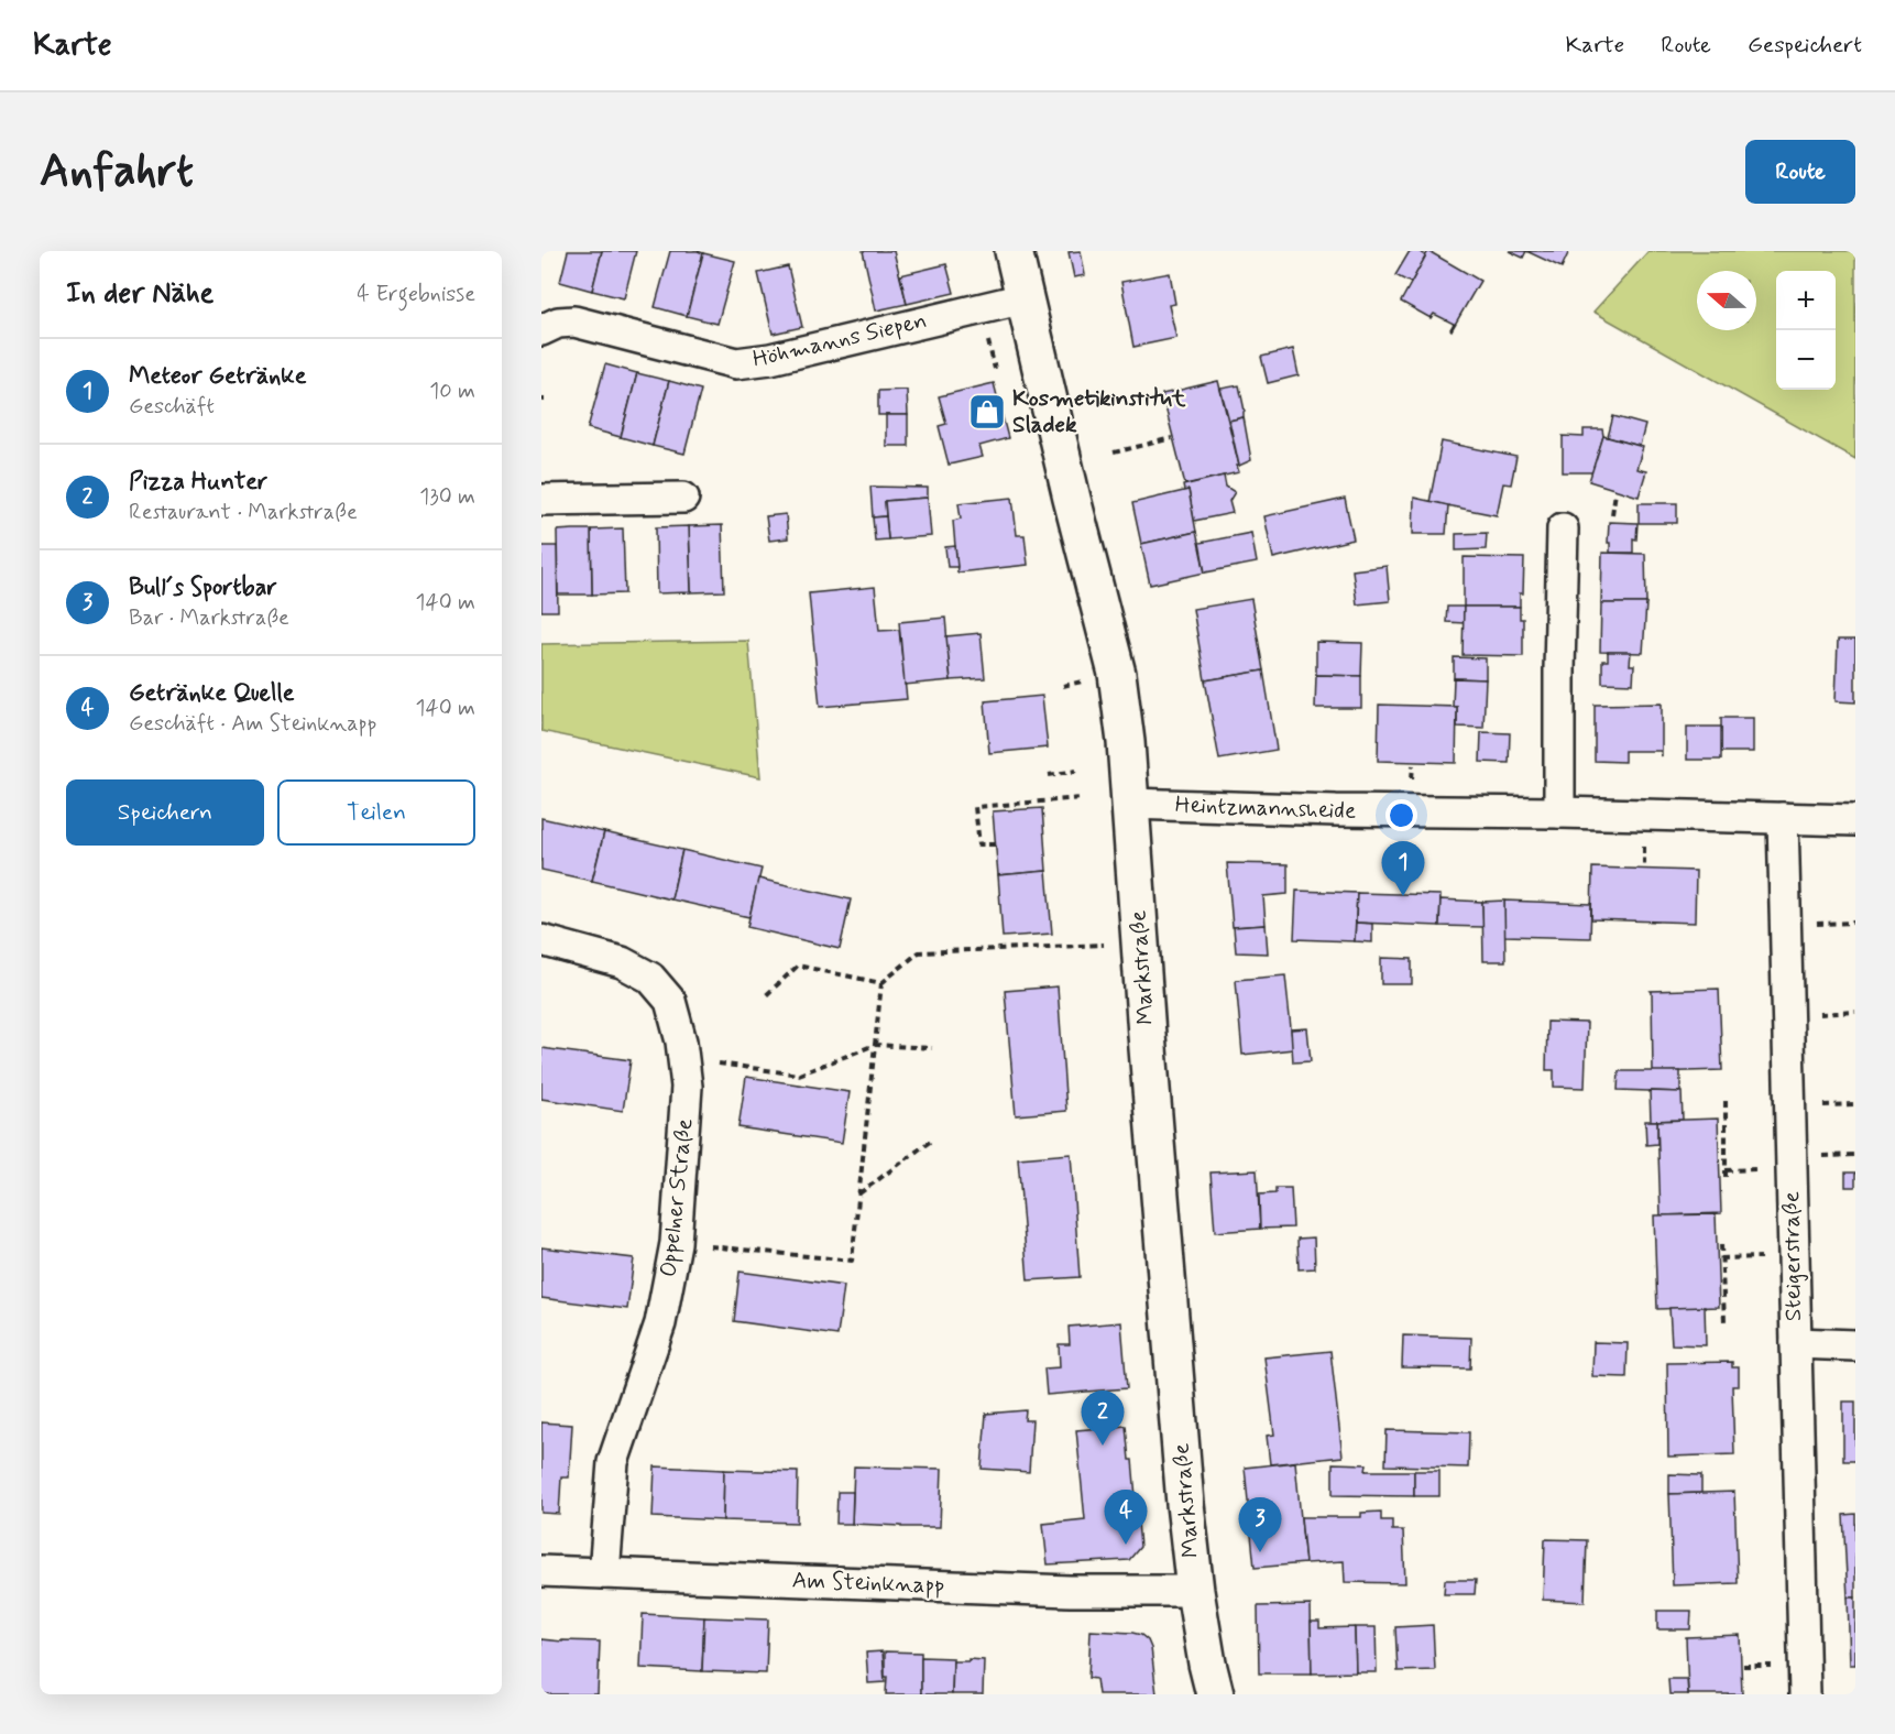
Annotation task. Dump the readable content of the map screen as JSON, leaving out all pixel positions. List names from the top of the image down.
{
  "streets": {
    "main road": ["Markstraße"],
    "street": [
      "Höhmanns Siepen",
      "Heintzmannsheide",
      "Oppelner Straße",
      "Steigerstraße",
      "Am Steinknapp"
    ]
  },
  "crossings": [
    ["Höhmanns Siepen", "Markstraße"],
    ["Heintzmannsheide", "Markstraße"],
    ["Heintzmannsheide", "Steigerstraße"],
    ["Markstraße", "Am Steinknapp"],
    ["Oppelner Straße", "Am Steinknapp"]
  ],
  "places": {
    "shop": ["Kosmetikinstitut Sladek"]
  },
  "north": "left",
  "page": {
    "header": "Karte",
    "nav": ["Karte", "Route", "Gespeichert"],
    "buttons": [
      "Route",
      ["Speichern", "Teilen"]
    ],
    "title": "Anfahrt",
    "heading": ["In der Nähe", "4 Ergebnisse"],
    "map_buttons": ["+", "−"],
    "list": [
      {
        "mark": "1",
        "name": "Meteor Getränke",
        "note": "Geschäft",
        "value": "10 m"
      },
      {
        "mark": "2",
        "name": "Pizza Hunter",
        "note": "Restaurant · Markstraße",
        "value": "130 m"
      },
      {
        "mark": "3",
        "name": "Bull´s Sportbar",
        "note": "Bar · Markstraße",
        "value": "140 m"
      },
      {
        "mark": "4",
        "name": "Getränke Quelle",
        "note": "Geschäft · Am Steinknapp",
        "value": "140 m"
      }
    ],
    "pins": [
      "1",
      "2",
      "4",
      "3"
    ]
  }
}
